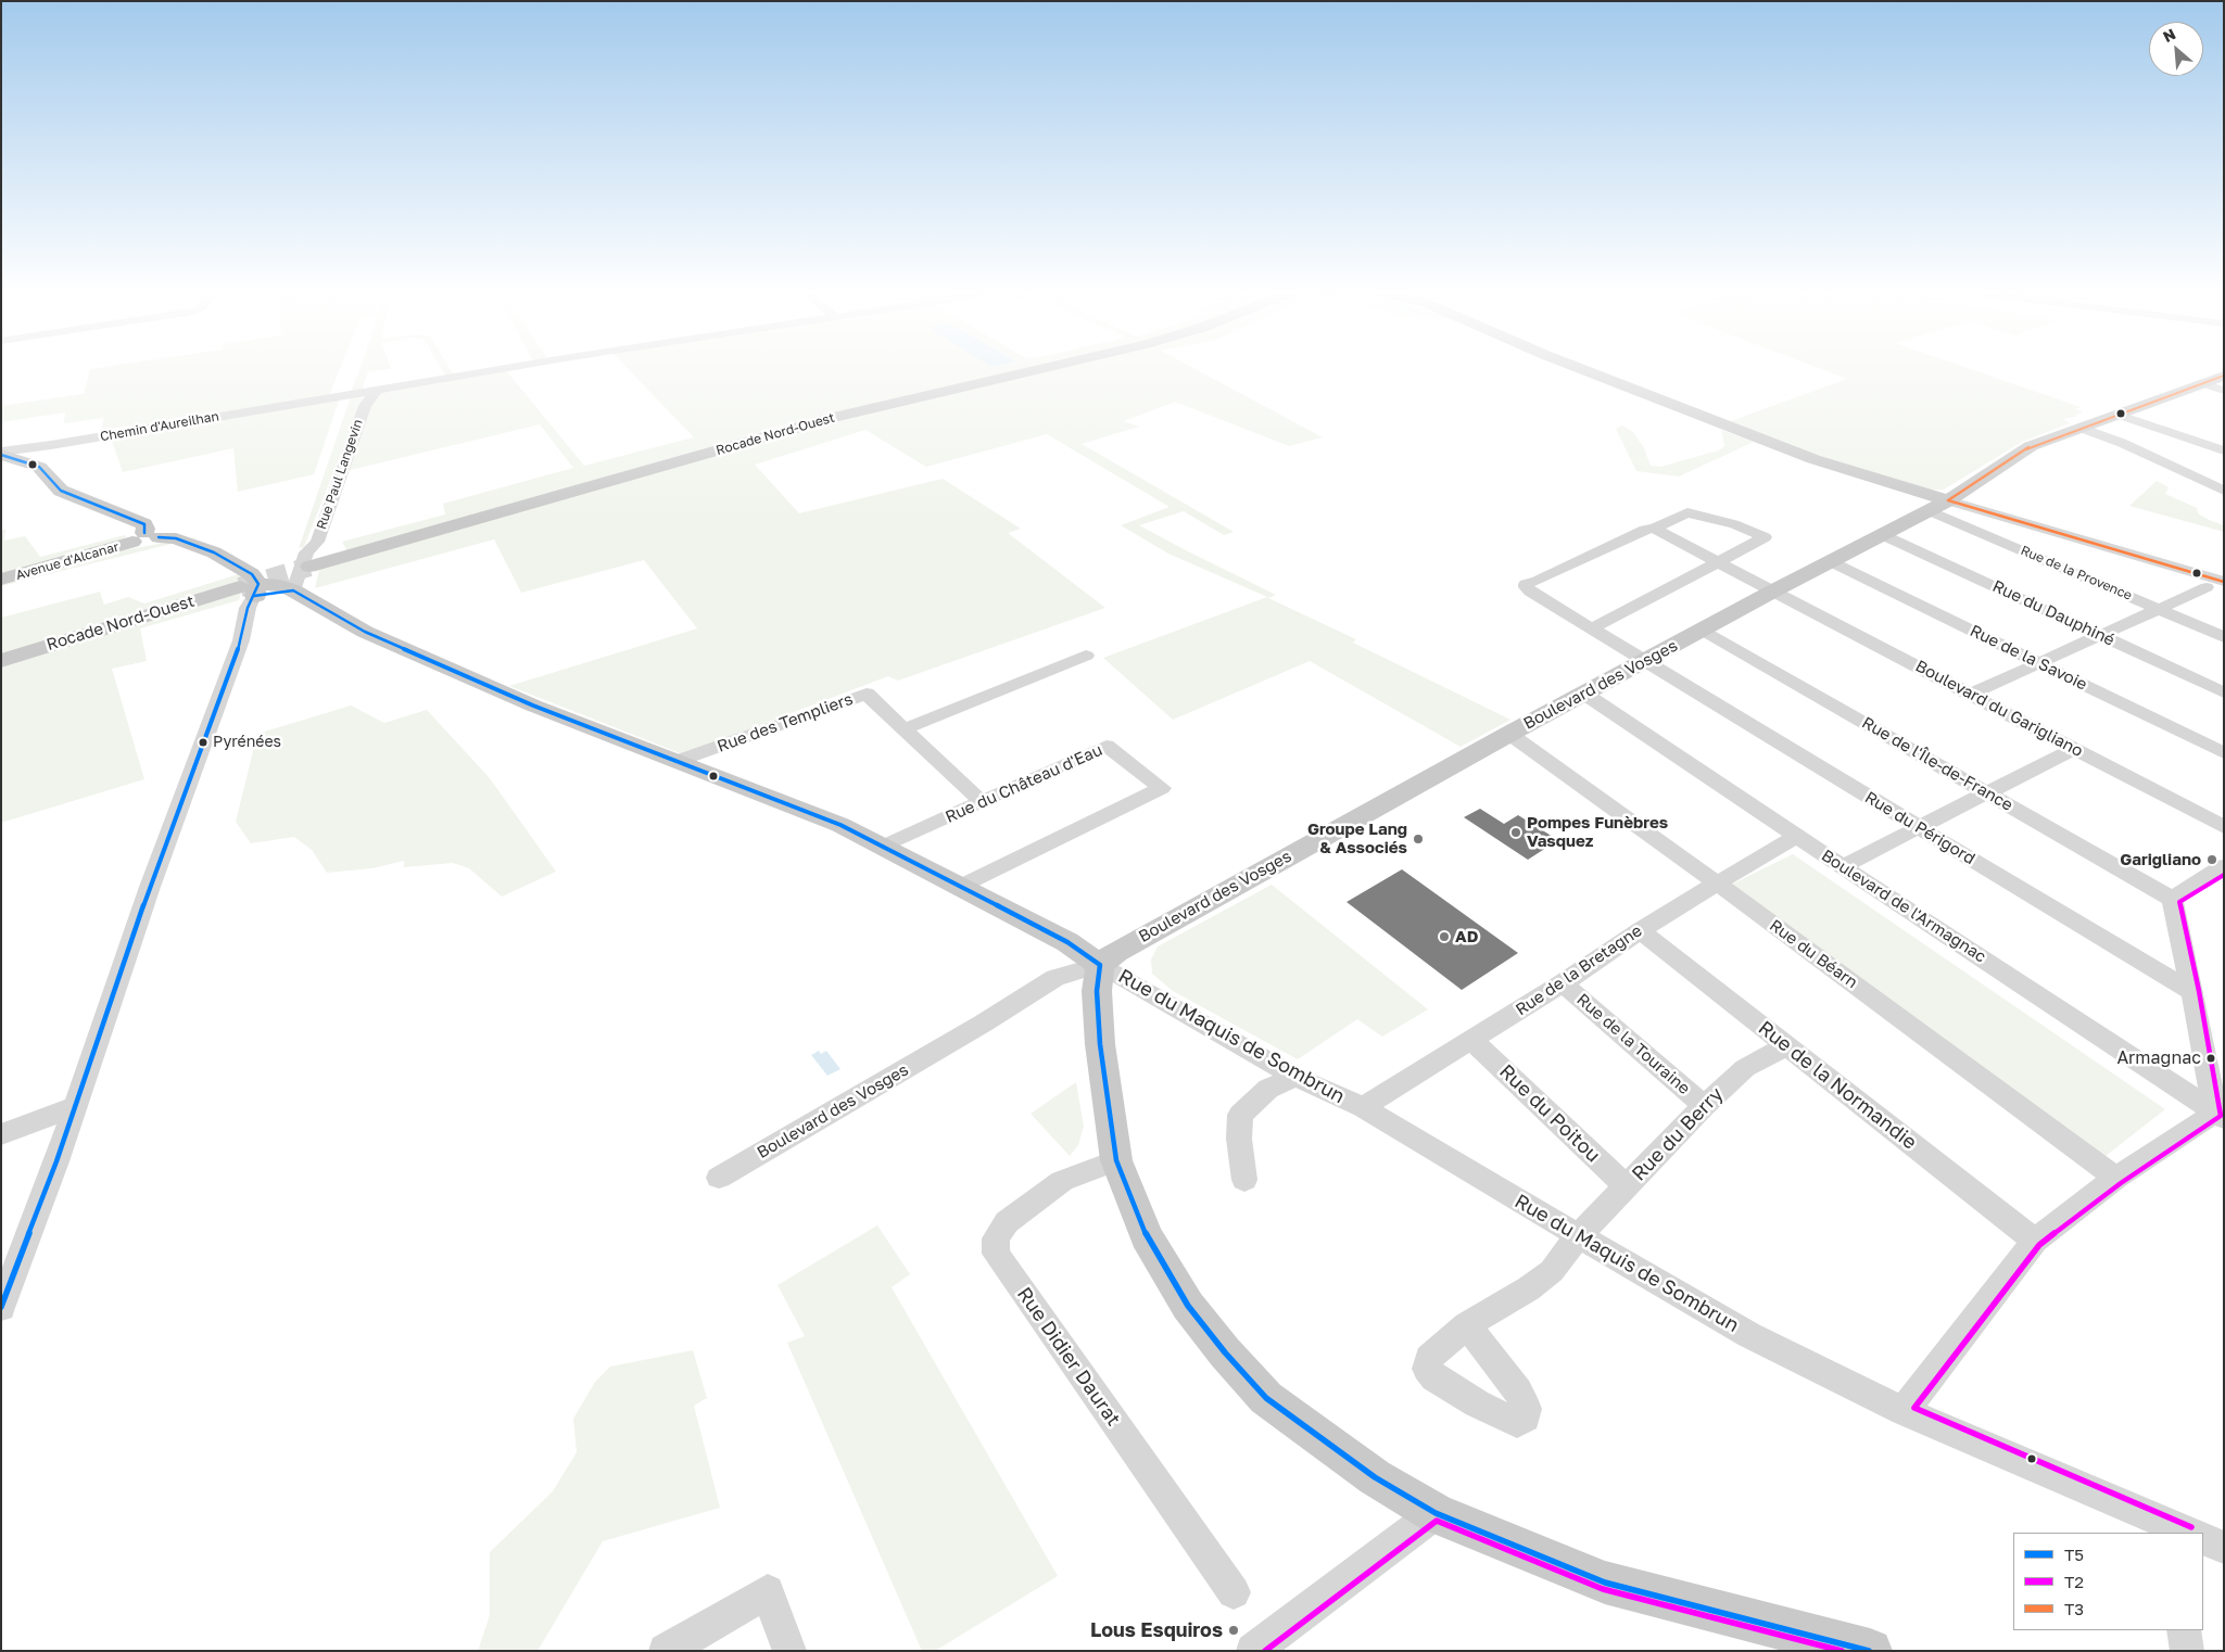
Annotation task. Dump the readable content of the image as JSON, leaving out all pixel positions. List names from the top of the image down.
{
  "streets": {
    "main road": ["Rocade Nord-Ouest", "Avenue d'Alcanar", "Boulevard des Vosges"],
    "street": [
      "Chemin d'Aureilhan",
      "Rue Paul Langevin",
      "Rue de la Provence",
      "Rue du Dauphiné",
      "Rue de la Savoie",
      "Boulevard du Garigliano",
      "Rue des Templiers",
      "Rue de l'Île-de-France",
      "Rue du Château d'Eau",
      "Rue du Périgord",
      "Boulevard de l'Armagnac",
      "Rue du Béarn",
      "Rue de la Bretagne",
      "Rue du Maquis de Sombrun",
      "Rue de la Touraine",
      "Rue de la Normandie",
      "Rue du Poitou",
      "Rue du Berry",
      "Rue Didier Daurat"
    ]
  },
  "crossings": [
    ["Chemin d'Aureilhan", "Rue Paul Langevin"],
    ["Rocade Nord-Ouest", "Rue Paul Langevin"],
    ["Rue de la Provence", "Boulevard des Vosges"],
    ["Rue du Dauphiné", "Boulevard des Vosges"],
    ["Rue de la Savoie", "Boulevard des Vosges"],
    ["Boulevard des Vosges", "Boulevard du Garigliano"],
    ["Boulevard des Vosges", "Rue de l'Île-de-France"],
    ["Boulevard des Vosges", "Rue du Périgord"],
    ["Boulevard des Vosges", "Boulevard de l'Armagnac"],
    ["Boulevard des Vosges", "Rue du Béarn"],
    ["Boulevard des Vosges", "Rue du Maquis de Sombrun"],
    ["Boulevard du Garigliano", "Rue du Périgord"],
    ["Rue des Templiers", "Rue du Château d'Eau"],
    ["Boulevard de l'Armagnac", "Rue de la Bretagne"],
    ["Rue du Béarn", "Rue de la Bretagne"],
    ["Rue de la Bretagne", "Rue du Maquis de Sombrun"],
    ["Rue de la Bretagne", "Rue de la Touraine"],
    ["Rue de la Bretagne", "Rue de la Normandie"],
    ["Rue de la Bretagne", "Rue du Poitou"],
    ["Rue du Maquis de Sombrun", "Rue du Berry"],
    ["Rue de la Touraine", "Rue du Berry"],
    ["Rue de la Normandie", "Rue du Berry"],
    ["Rue du Poitou", "Rue du Berry"]
  ],
  "places": [
    "Pyrénées",
    "Pompes Funèbres Vasquez",
    "Groupe Lang & Associés",
    "Garigliano",
    "AD",
    "Armagnac",
    "Lous Esquiros"
  ],
  "lines": ["transit line T3", "transit line T5", "transit line T2"],
  "legend": ["T5", "T2", "T3"],
  "north": "top left"
}
